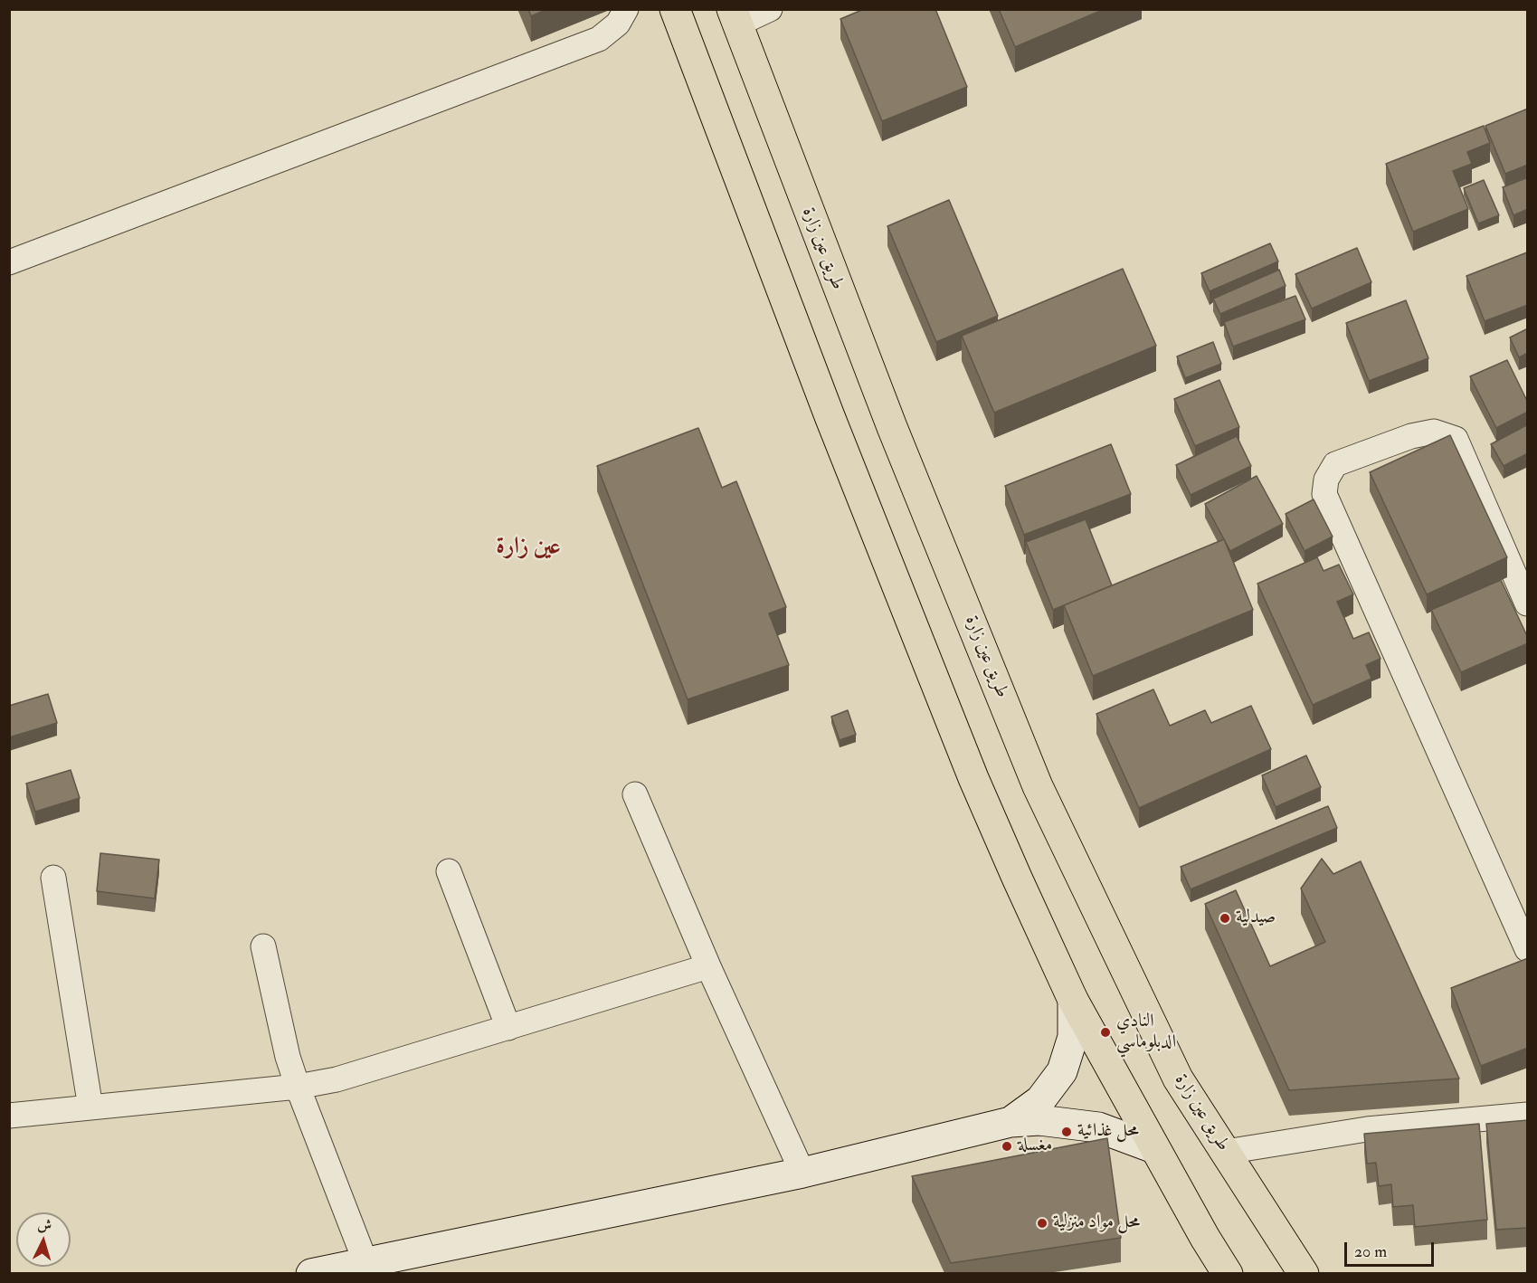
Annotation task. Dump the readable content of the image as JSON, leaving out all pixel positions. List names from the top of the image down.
{
  "streets": {
    "main road": ["طريق عين زارة"]
  },
  "districts": ["عين زارة"],
  "places": [
    "صيدلية",
    "النادي الدبلوماسي",
    "محل غذائية",
    "مغسلة",
    "محل مواد منزلية"
  ],
  "scale_bar": "20 m",
  "north": "top"
}
